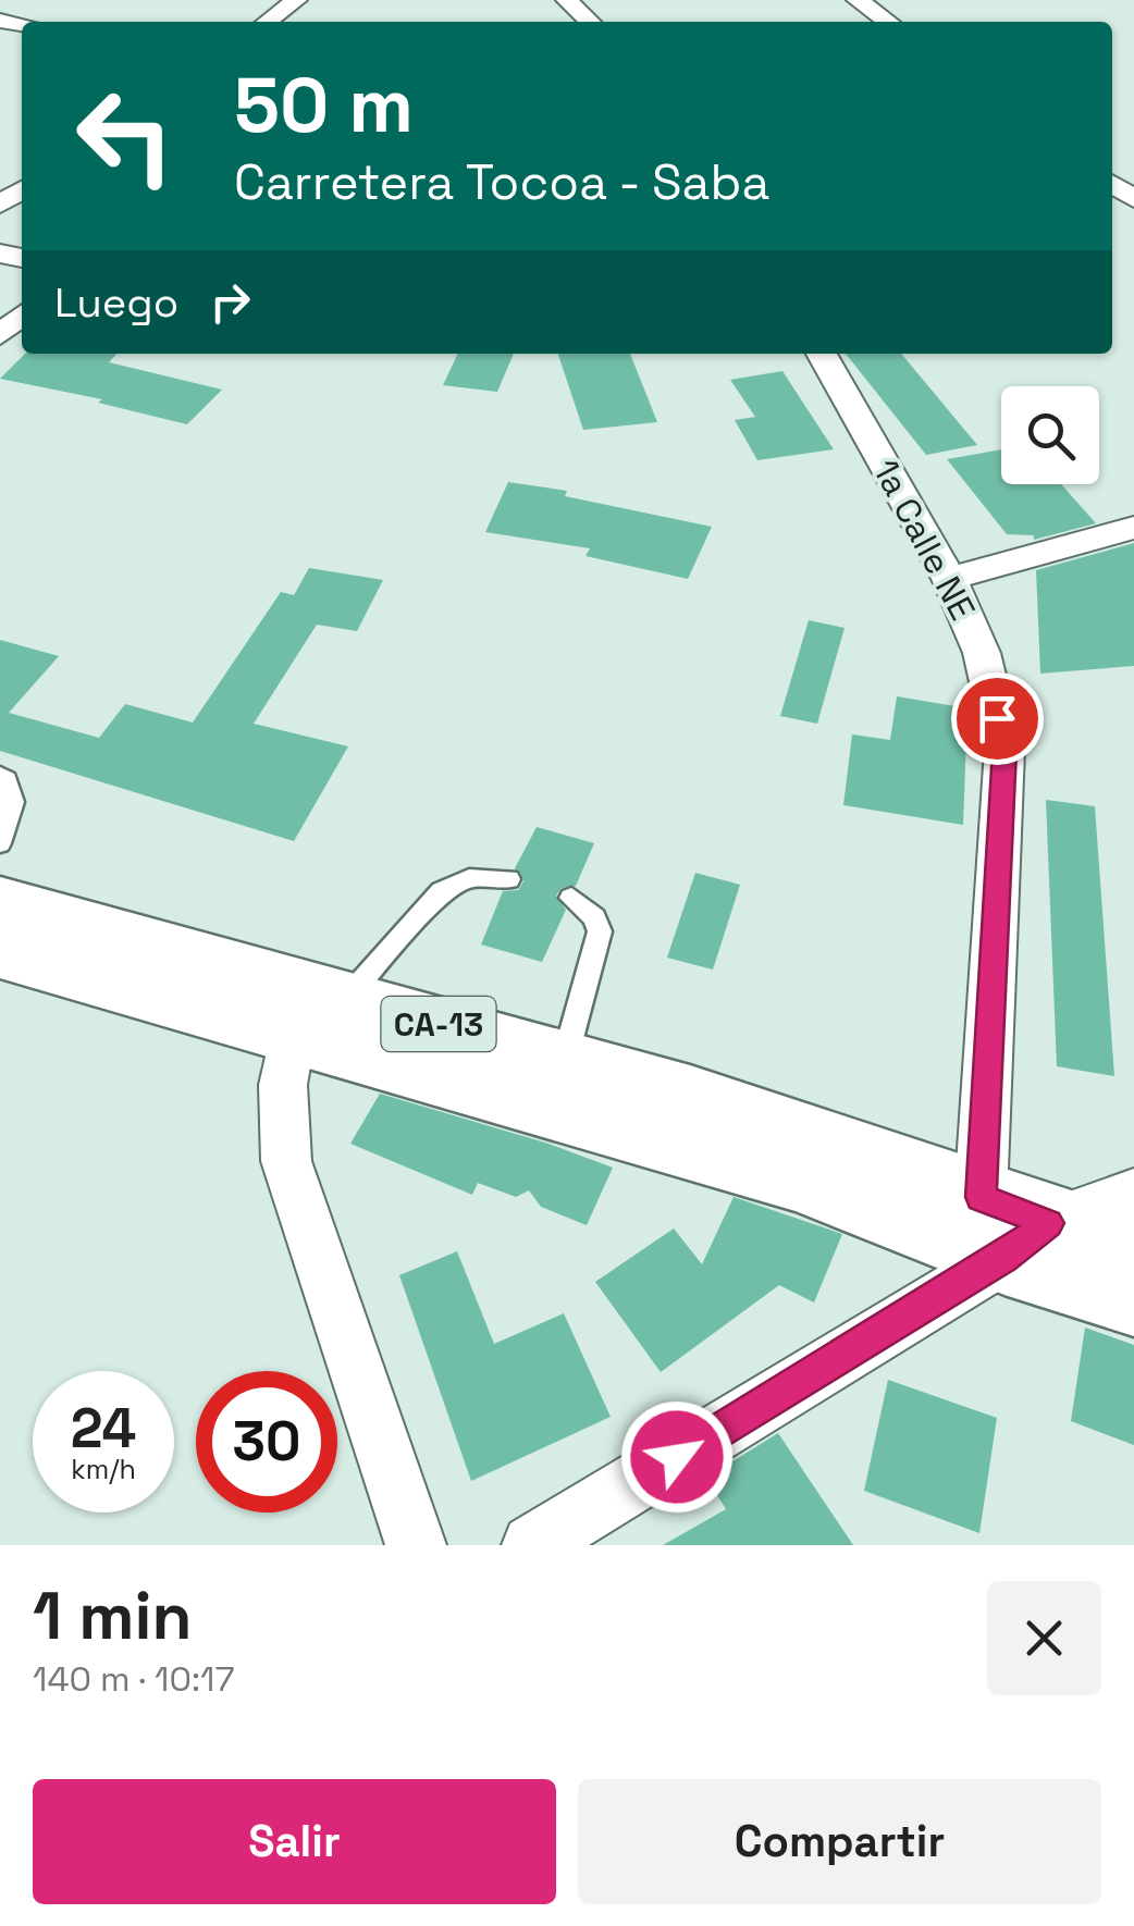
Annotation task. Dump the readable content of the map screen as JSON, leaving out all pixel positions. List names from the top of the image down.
{
  "streets": {
    "main road": ["CA-13"],
    "street": ["1a Calle NE"]
  },
  "crossings": [
    ["1a Calle NE", "CA-13"]
  ],
  "page": {
    "turn": ["50 m", "Carretera Tocoa - Saba"],
    "then": "Luego",
    "speed": "24 km/h",
    "limit": "30",
    "heading": ["1 min", "140 m · 10:17"],
    "buttons": ["Salir", "Compartir"]
  }
}
